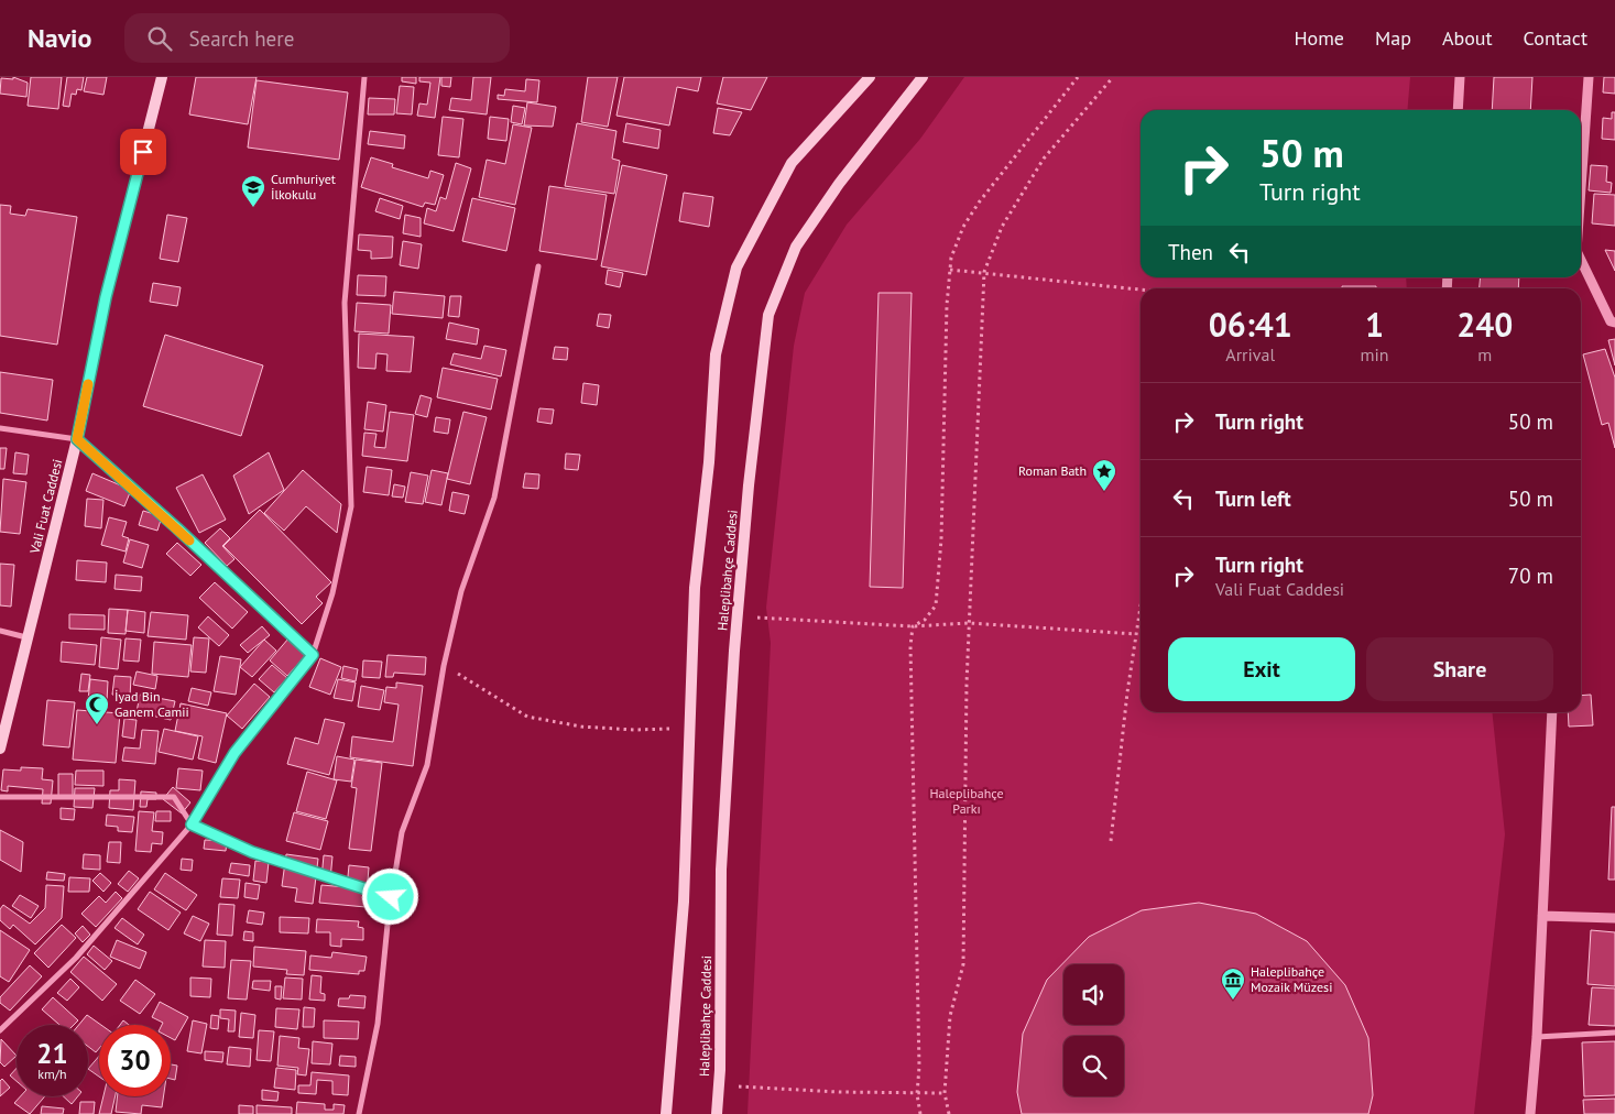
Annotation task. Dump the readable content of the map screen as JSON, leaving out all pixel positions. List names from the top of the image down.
{
  "streets": {
    "main road": ["Vali Fuat Caddesi", "Haleplibahçe Caddesi"]
  },
  "parks": ["Haleplibahçe Parkı"],
  "places": {
    "school or university": ["Cumhuriyet İlkokulu"],
    "place": ["Roman Bath"],
    "mosque": ["İyad Bin Ganem Camii"],
    "museum": ["Haleplibahçe Mozaik Müzesi"]
  },
  "page": {
    "header": "Navio",
    "search": "Search here",
    "nav": [
      "Home",
      "Map",
      "About",
      "Contact"
    ],
    "turn": ["50 m", "Turn right"],
    "then": "Then",
    "eta": [
      "06:41",
      "Arrival",
      "1",
      "min",
      "240",
      "m"
    ],
    "list": [
      {
        "name": "Turn right",
        "value": "50 m"
      },
      {
        "name": "Turn left",
        "value": "50 m"
      },
      {
        "name": "Turn right",
        "note": "Vali Fuat Caddesi",
        "value": "70 m"
      }
    ],
    "buttons": ["Exit", "Share"],
    "speed": "21 km/h",
    "limit": "30"
  }
}
